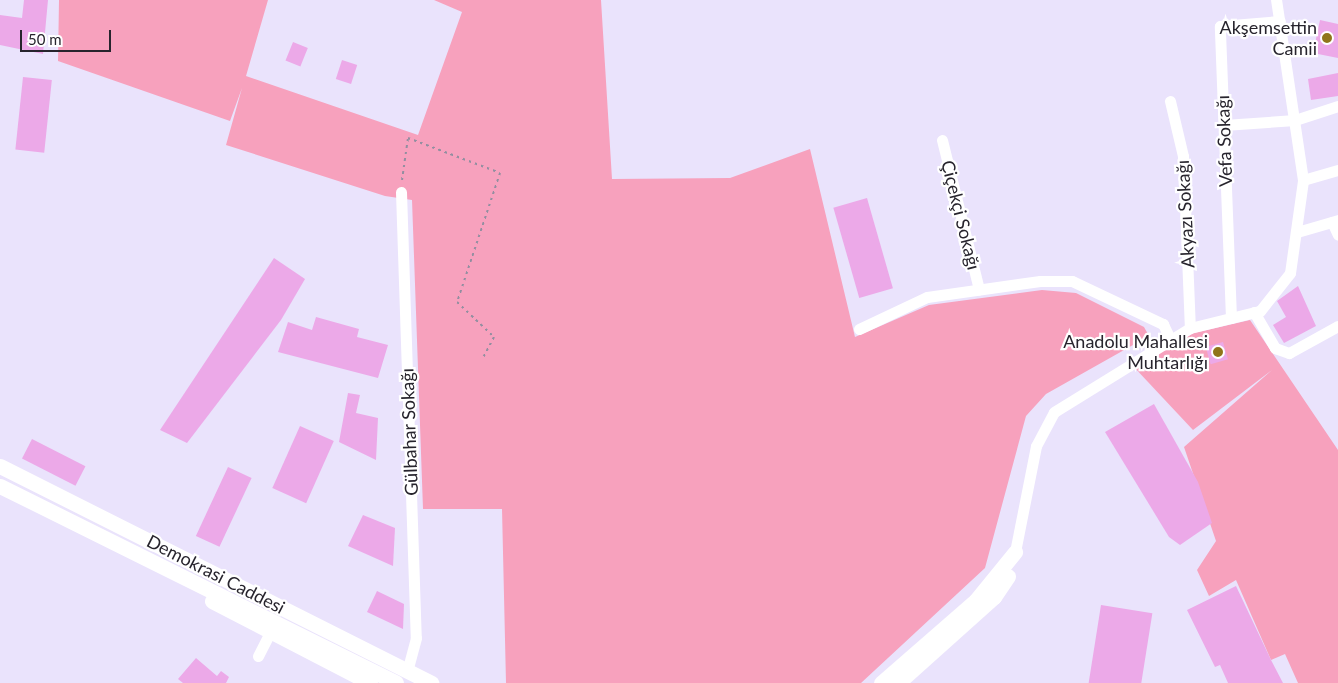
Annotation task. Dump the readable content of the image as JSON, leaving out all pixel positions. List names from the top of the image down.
{
  "streets": {
    "main road": ["Demokrasi Caddesi"],
    "street": [
      "Vefa Sokağı",
      "Akyazı Sokağı",
      "Çiçekçi Sokağı",
      "Gülbahar Sokağı"
    ]
  },
  "crossings": [
    ["Gülbahar Sokağı", "Demokrasi Caddesi"]
  ],
  "places": ["Akşemsettin Camii", "Anadolu Mahallesi Muhtarlığı"],
  "scale_bar": "50 m"
}
